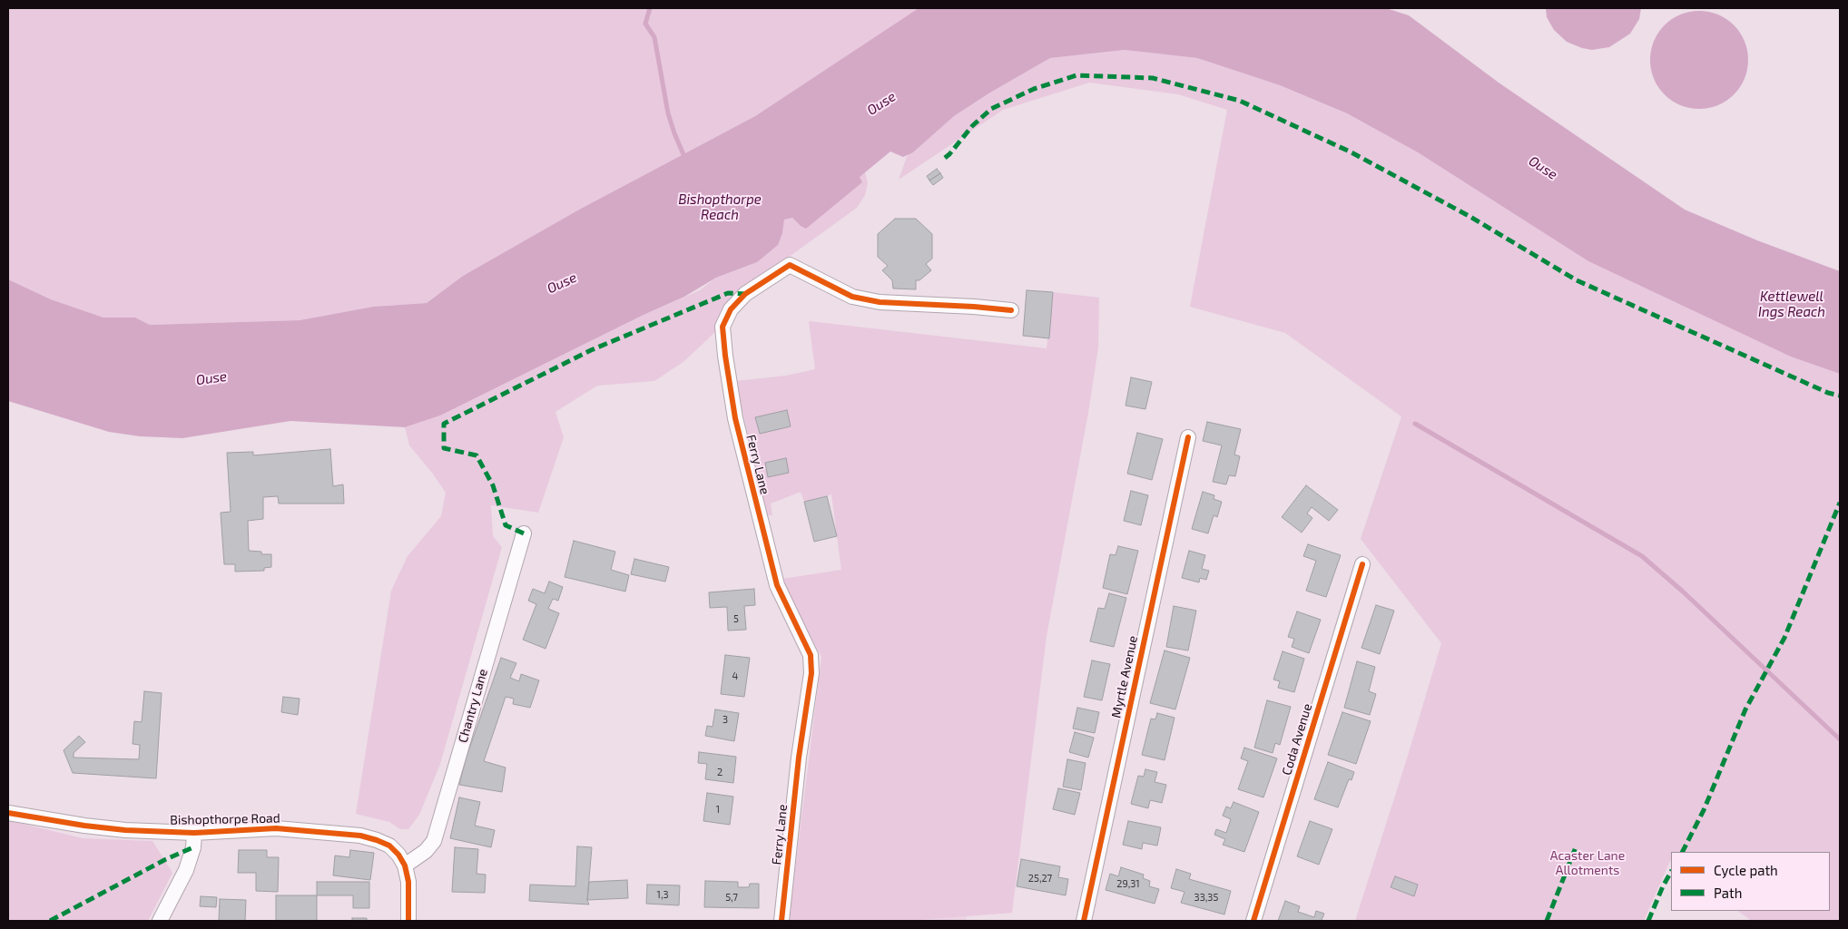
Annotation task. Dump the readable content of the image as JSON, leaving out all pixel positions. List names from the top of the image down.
{
  "streets": {
    "street": [
      "Ferry Lane",
      "Myrtle Avenue",
      "Chantry Lane",
      "Coda Avenue",
      "Bishopthorpe Road"
    ]
  },
  "crossings": [
    ["Chantry Lane", "Bishopthorpe Road"]
  ],
  "water": ["Ouse", "Bishopthorpe Reach", "Kettlewell Ings Reach"],
  "parks": ["Acaster Lane Allotments"],
  "house_numbers": [
    "5",
    "4",
    "3",
    "2",
    "1",
    "25,27",
    "29,31",
    "1,3",
    "5,7",
    "33,35"
  ],
  "legend": ["Cycle path", "Path"]
}
